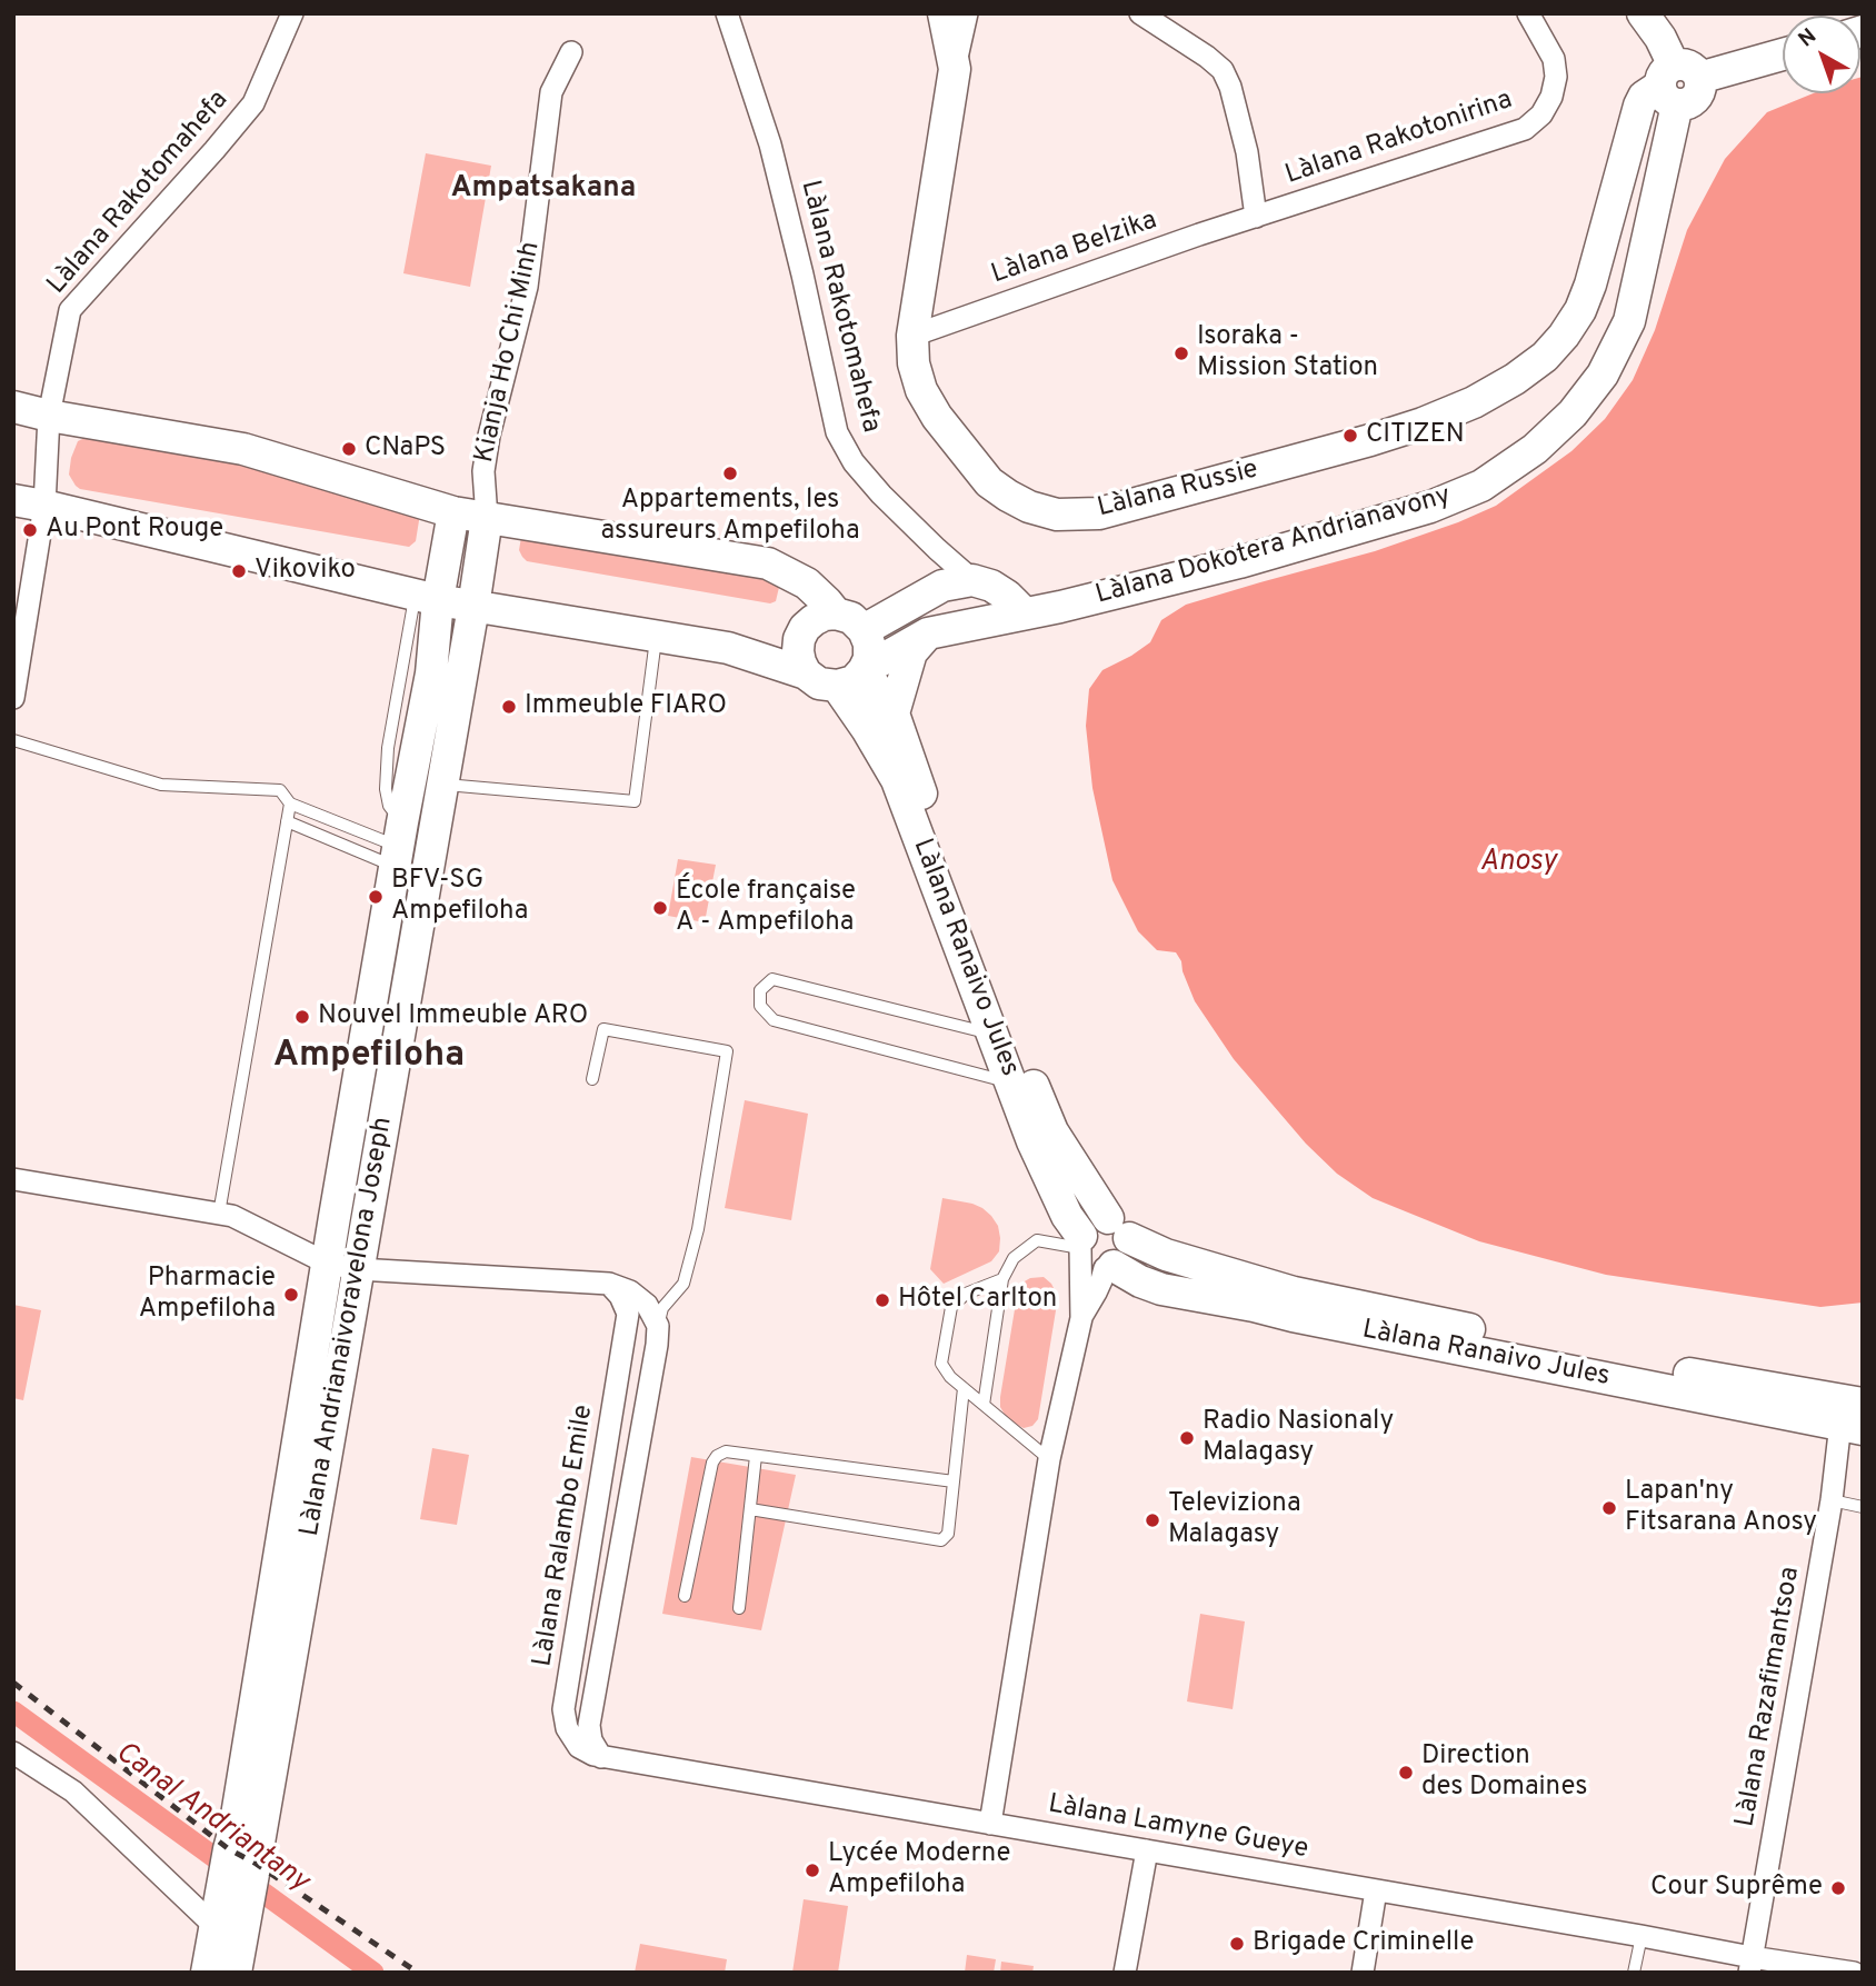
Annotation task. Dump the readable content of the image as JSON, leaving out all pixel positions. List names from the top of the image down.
{
  "streets": {
    "main road": [
      "Kianja Ho Chi Minh",
      "Làlana Russie",
      "Làlana Dokotera Andrianavony",
      "Làlana Ranaivo Jules",
      "Làlana Andrianaivoravelona Joseph"
    ],
    "street": [
      "Làlana Rakotonirina",
      "Làlana Rakotomahefa",
      "Làlana Belzika",
      "Làlana Ralambo Emile",
      "Làlana Razafimantsoa",
      "Làlana Lamyne Gueye"
    ]
  },
  "crossings": [
    ["Làlana Rakotonirina", "Làlana Belzika"],
    ["Làlana Belzika", "Làlana Russie"],
    ["Kianja Ho Chi Minh", "Làlana Andrianaivoravelona Joseph"],
    ["Làlana Russie", "Làlana Dokotera Andrianavony"],
    ["Làlana Dokotera Andrianavony", "Làlana Ranaivo Jules"],
    ["Làlana Ranaivo Jules", "Làlana Razafimantsoa"],
    ["Làlana Ralambo Emile", "Làlana Lamyne Gueye"],
    ["Làlana Razafimantsoa", "Làlana Lamyne Gueye"]
  ],
  "districts": ["Ampatsakana", "Ampefiloha"],
  "water": ["Anosy", "Canal Andriantany"],
  "places": [
    "Isoraka - Mission Station",
    "CITIZEN",
    "CNaPS",
    "Appartements, les assureurs Ampefiloha",
    "Au Pont Rouge",
    "Vikoviko",
    "Immeuble FIARO",
    "BFV-SG Ampefiloha",
    "École française A - Ampefiloha",
    "Nouvel Immeuble ARO",
    "Pharmacie Ampefiloha",
    "Hôtel Carlton",
    "Radio Nasionaly Malagasy",
    "Lapan'ny Fitsarana Anosy",
    "Televiziona Malagasy",
    "Direction des Domaines",
    "Lycée Moderne Ampefiloha",
    "Cour Suprême",
    "Brigade Criminelle"
  ],
  "north": "top left"
}
